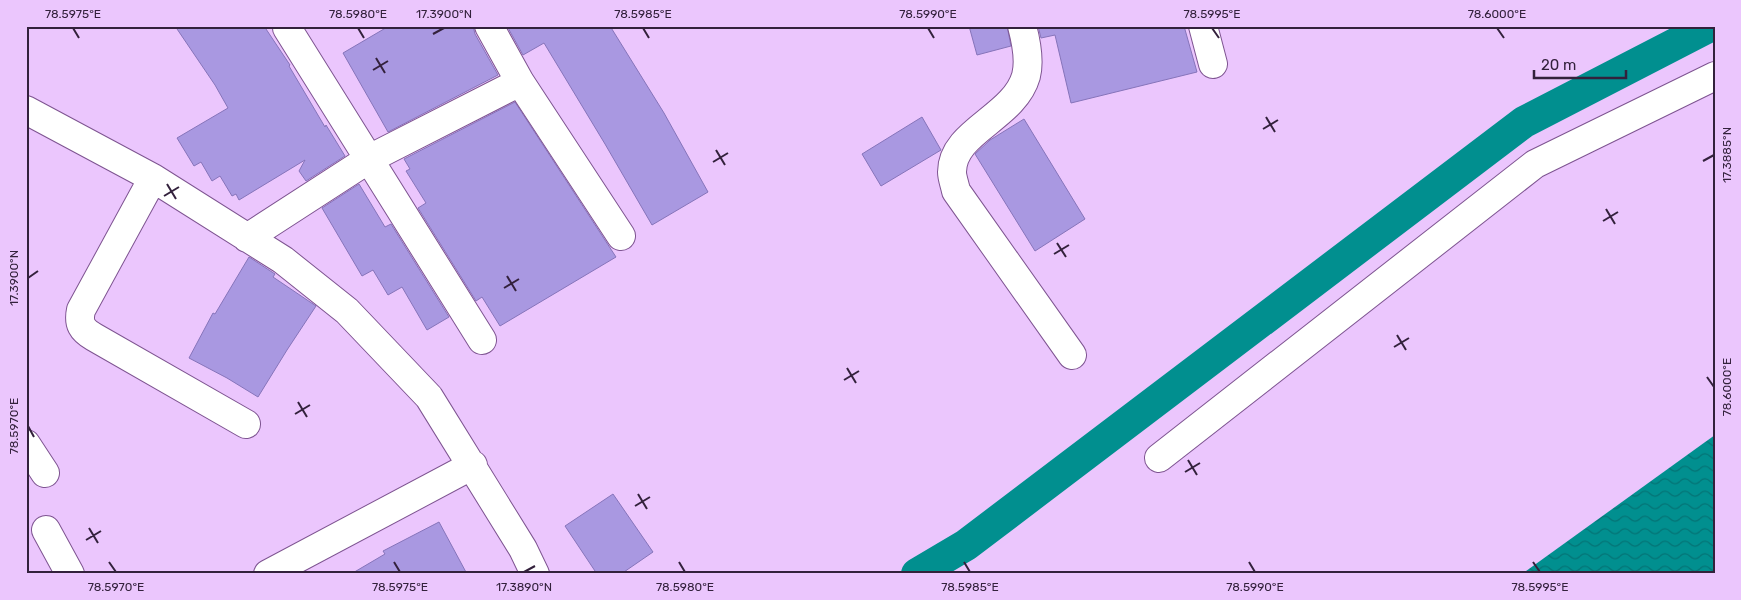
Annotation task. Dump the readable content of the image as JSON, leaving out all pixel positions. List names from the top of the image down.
{
  "scale_bar": "20 m",
  "coordinates": [
    "78.5975°E",
    "78.5980°E",
    "17.3900°N",
    "78.5985°E",
    "78.5990°E",
    "78.5995°E",
    "78.6000°E",
    "17.3885°N",
    "78.5970°E",
    "17.3890°N"
  ]
}
